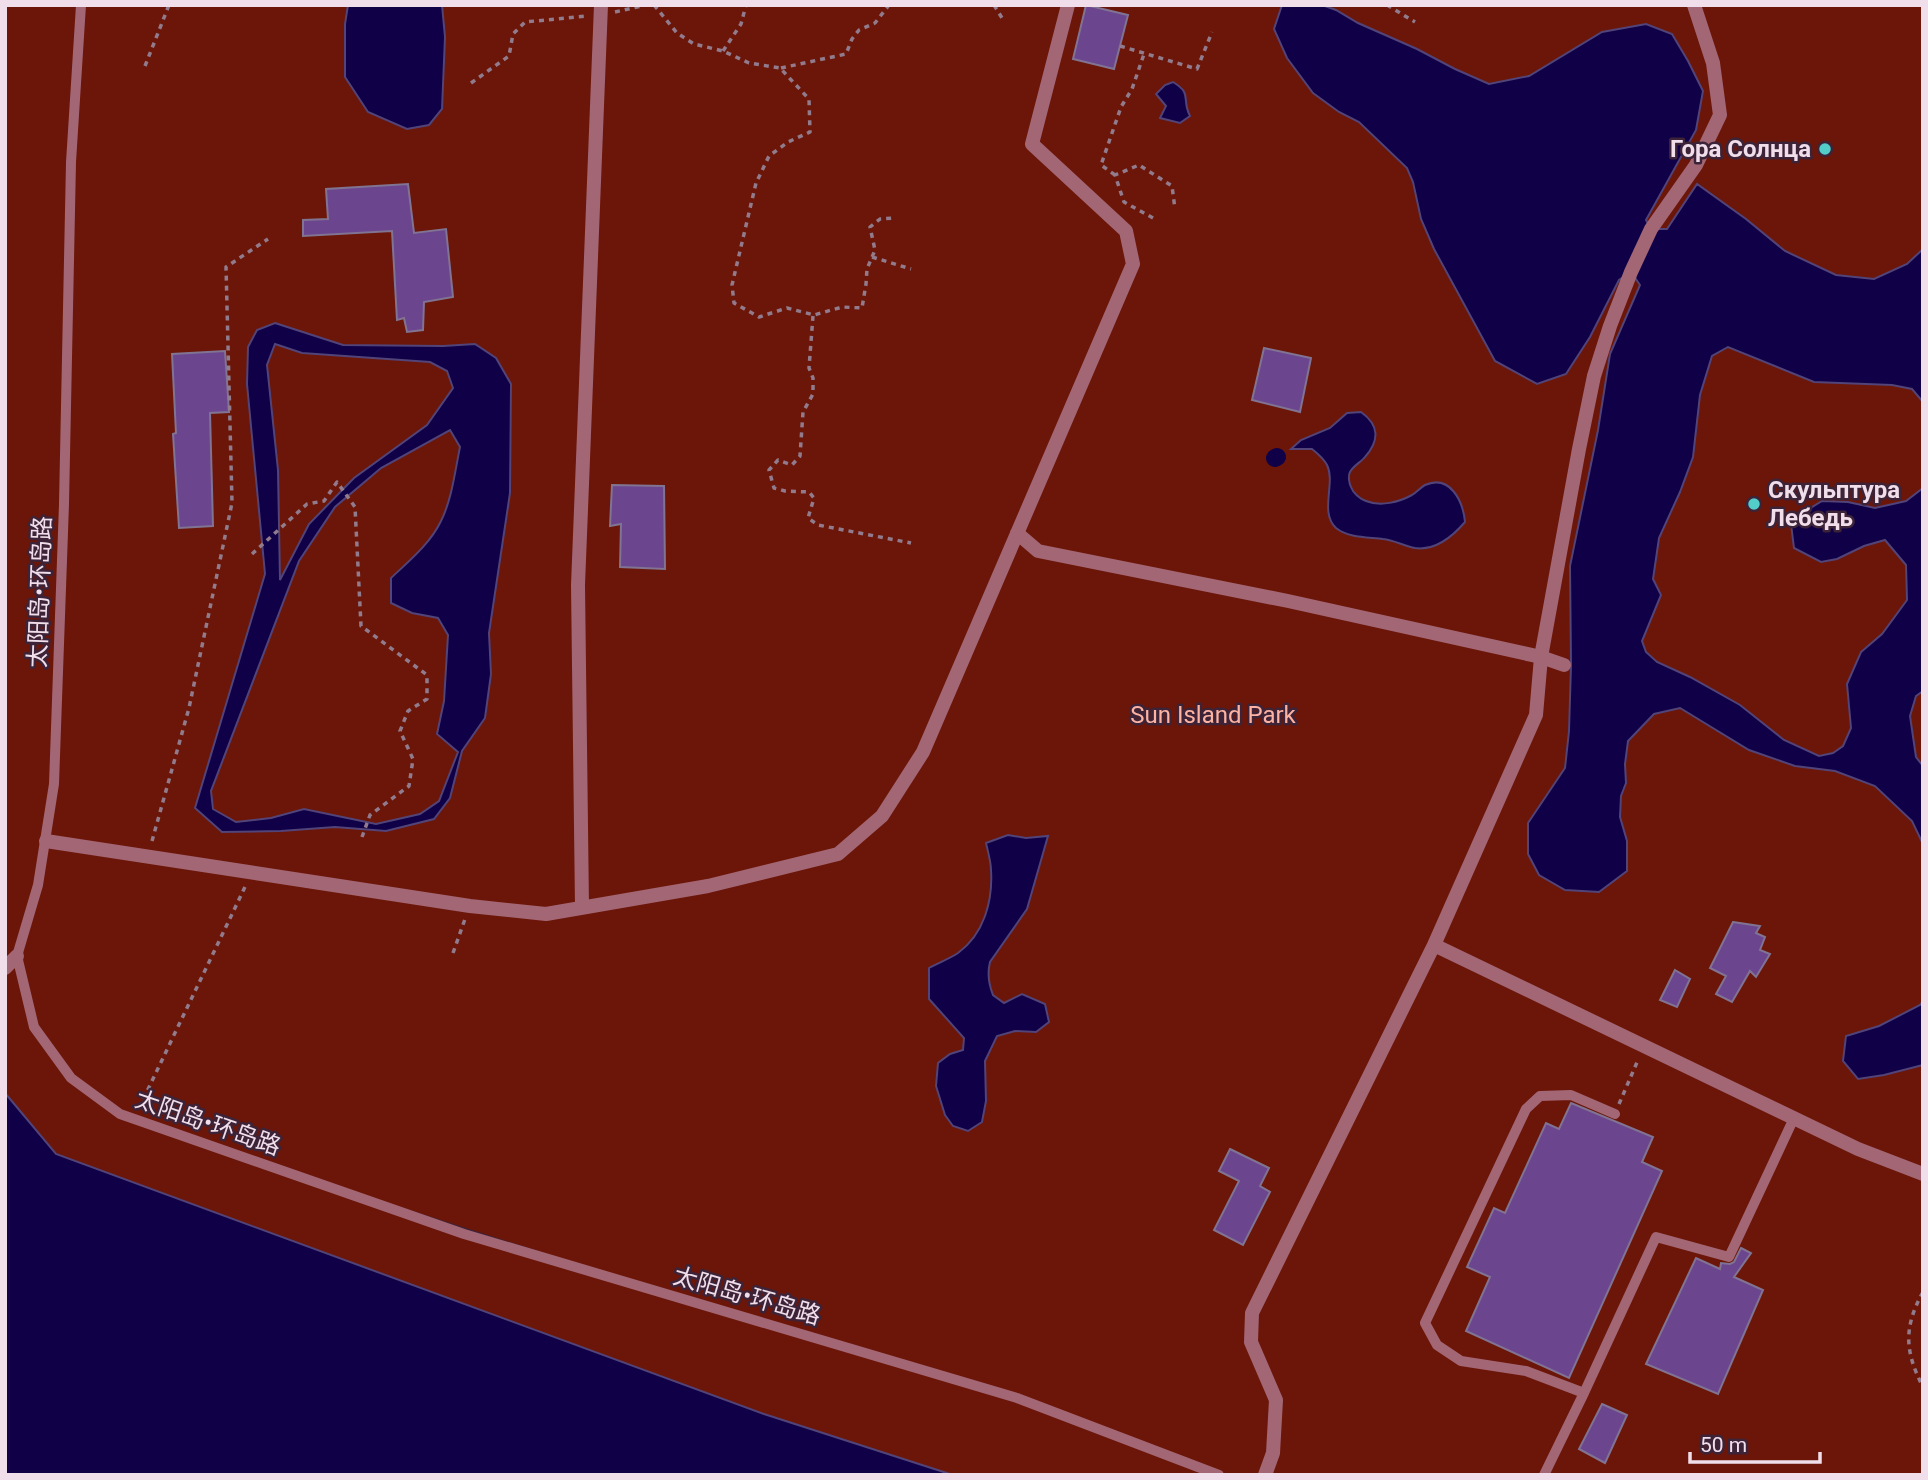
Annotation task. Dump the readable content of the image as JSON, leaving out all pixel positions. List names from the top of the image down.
{
  "streets": {
    "lane": ["太阳岛•环岛路"]
  },
  "parks": ["Sun Island Park"],
  "places": ["Гора Солнца", "Скульптура Лебедь"],
  "scale_bar": "50 m"
}
